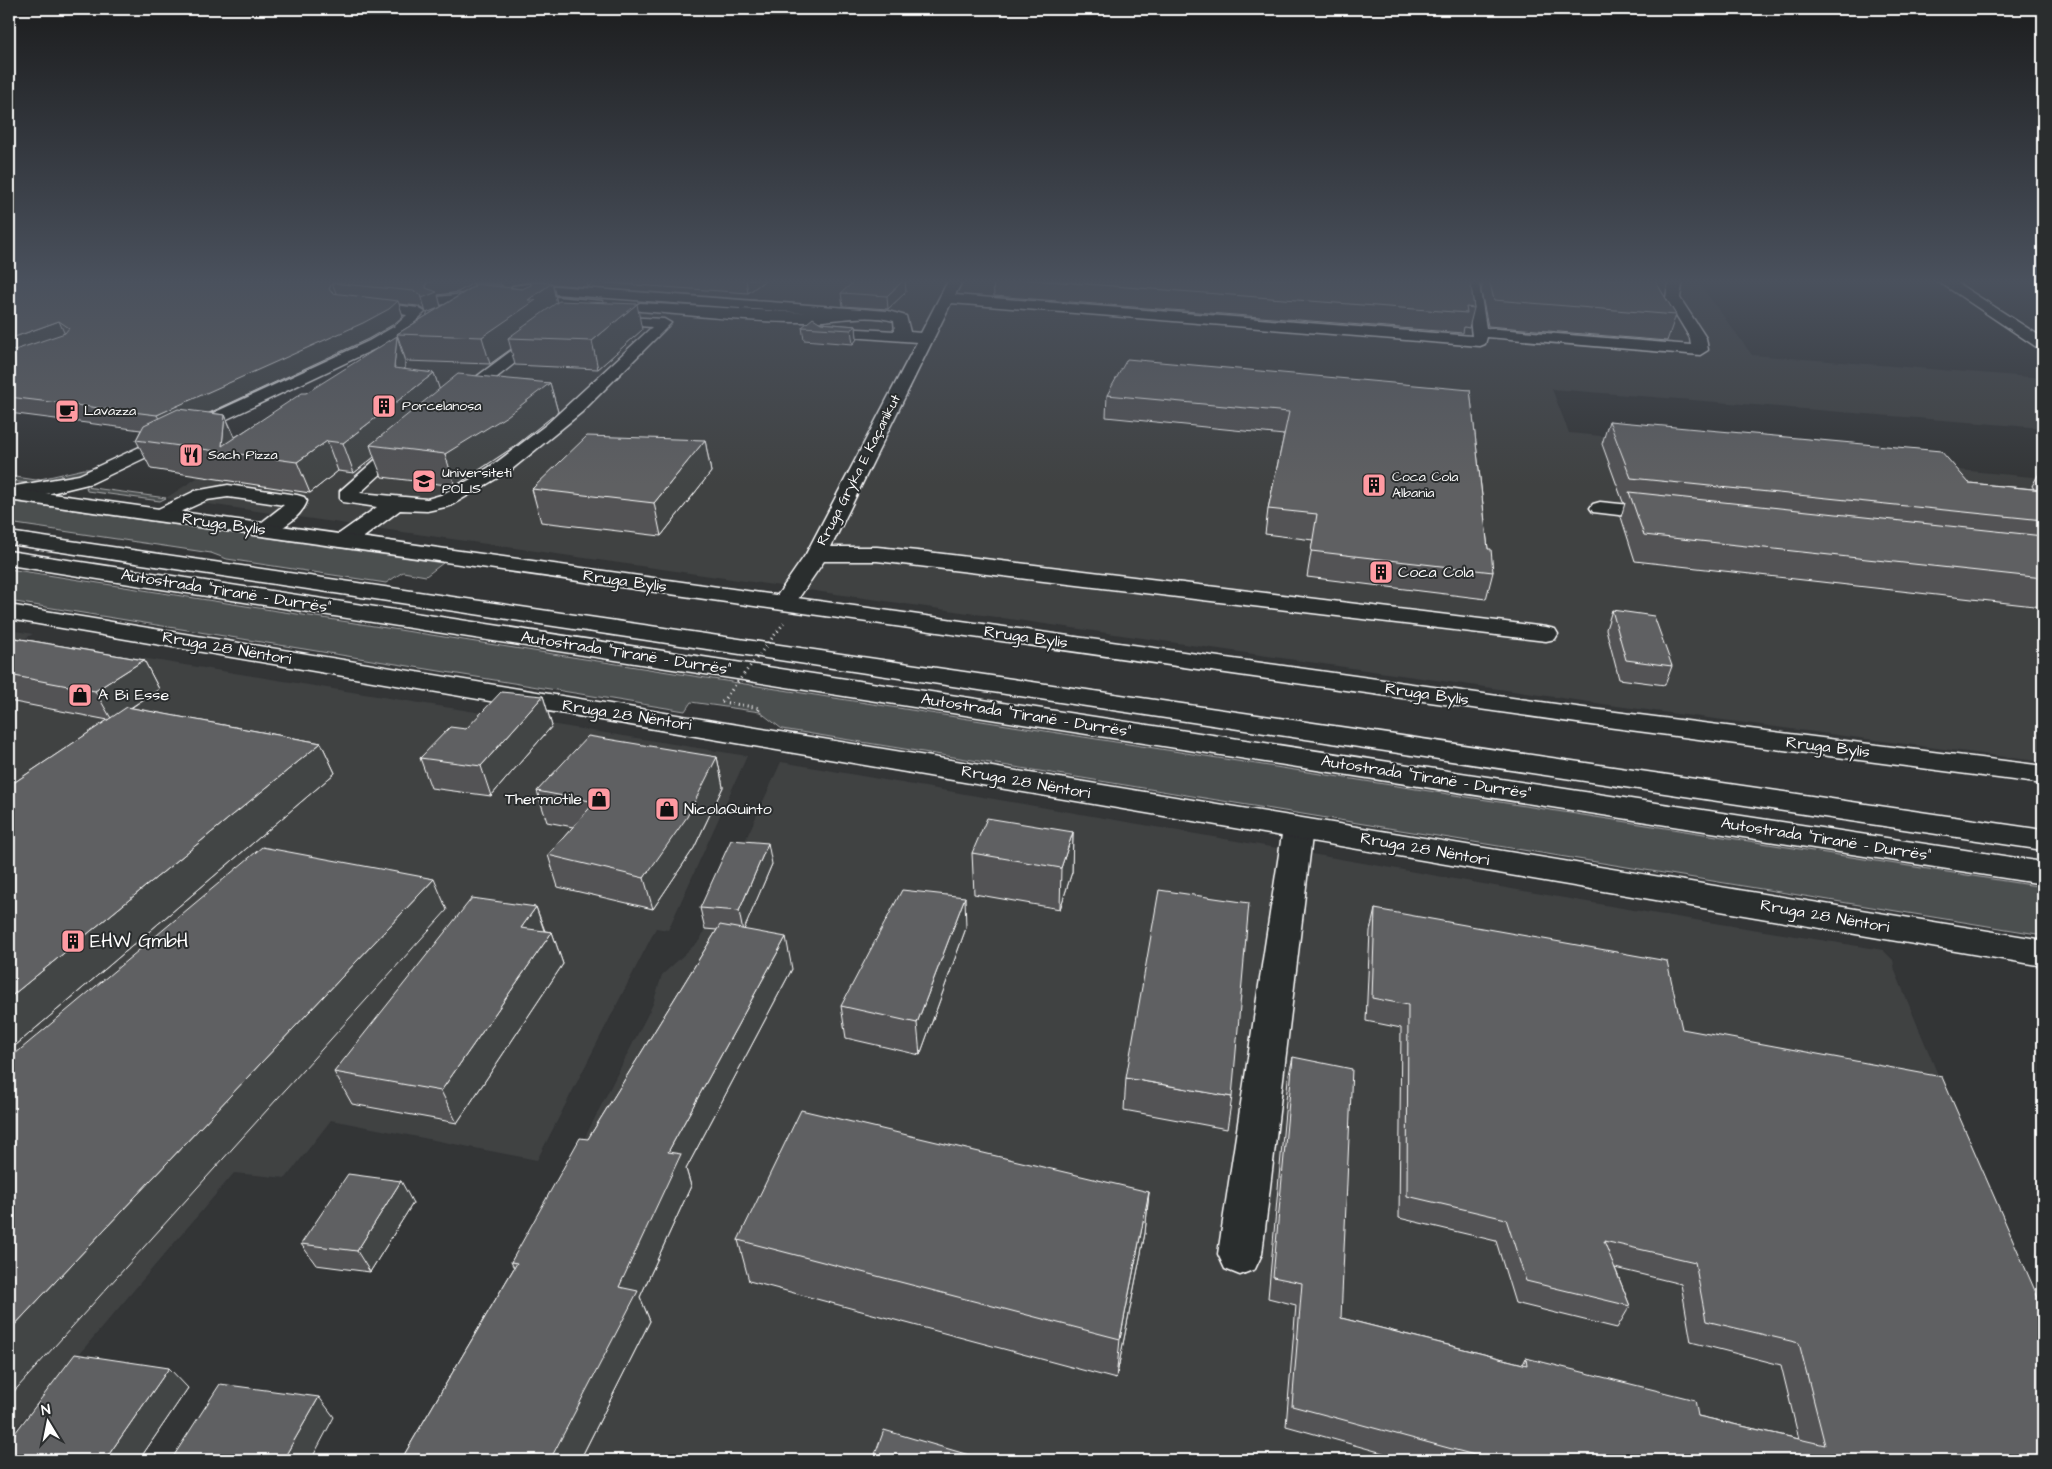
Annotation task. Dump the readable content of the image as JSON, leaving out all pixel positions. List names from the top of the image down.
{
  "streets": {
    "main road": [
      "Rruga Gryka E Kaçanikut",
      "Rruga Bylis",
      "Autostrada \"Tiranë - Durrës\"",
      "Rruga 28 Nëntori"
    ]
  },
  "crossings": [
    ["Rruga Gryka E Kaçanikut", "Rruga Bylis"]
  ],
  "places": {
    "building": [
      "Porcelanosa",
      "Coca Cola Albania",
      "Coca Cola",
      "EHW GmbH"
    ],
    "cafe": ["Lavazza"],
    "restaurant": ["Sach Pizza"],
    "school or university": ["Universiteti POLIS"],
    "shop": ["A Bi Esse", "Thermotile", "NicolaQuinto"]
  },
  "north": "top"
}
